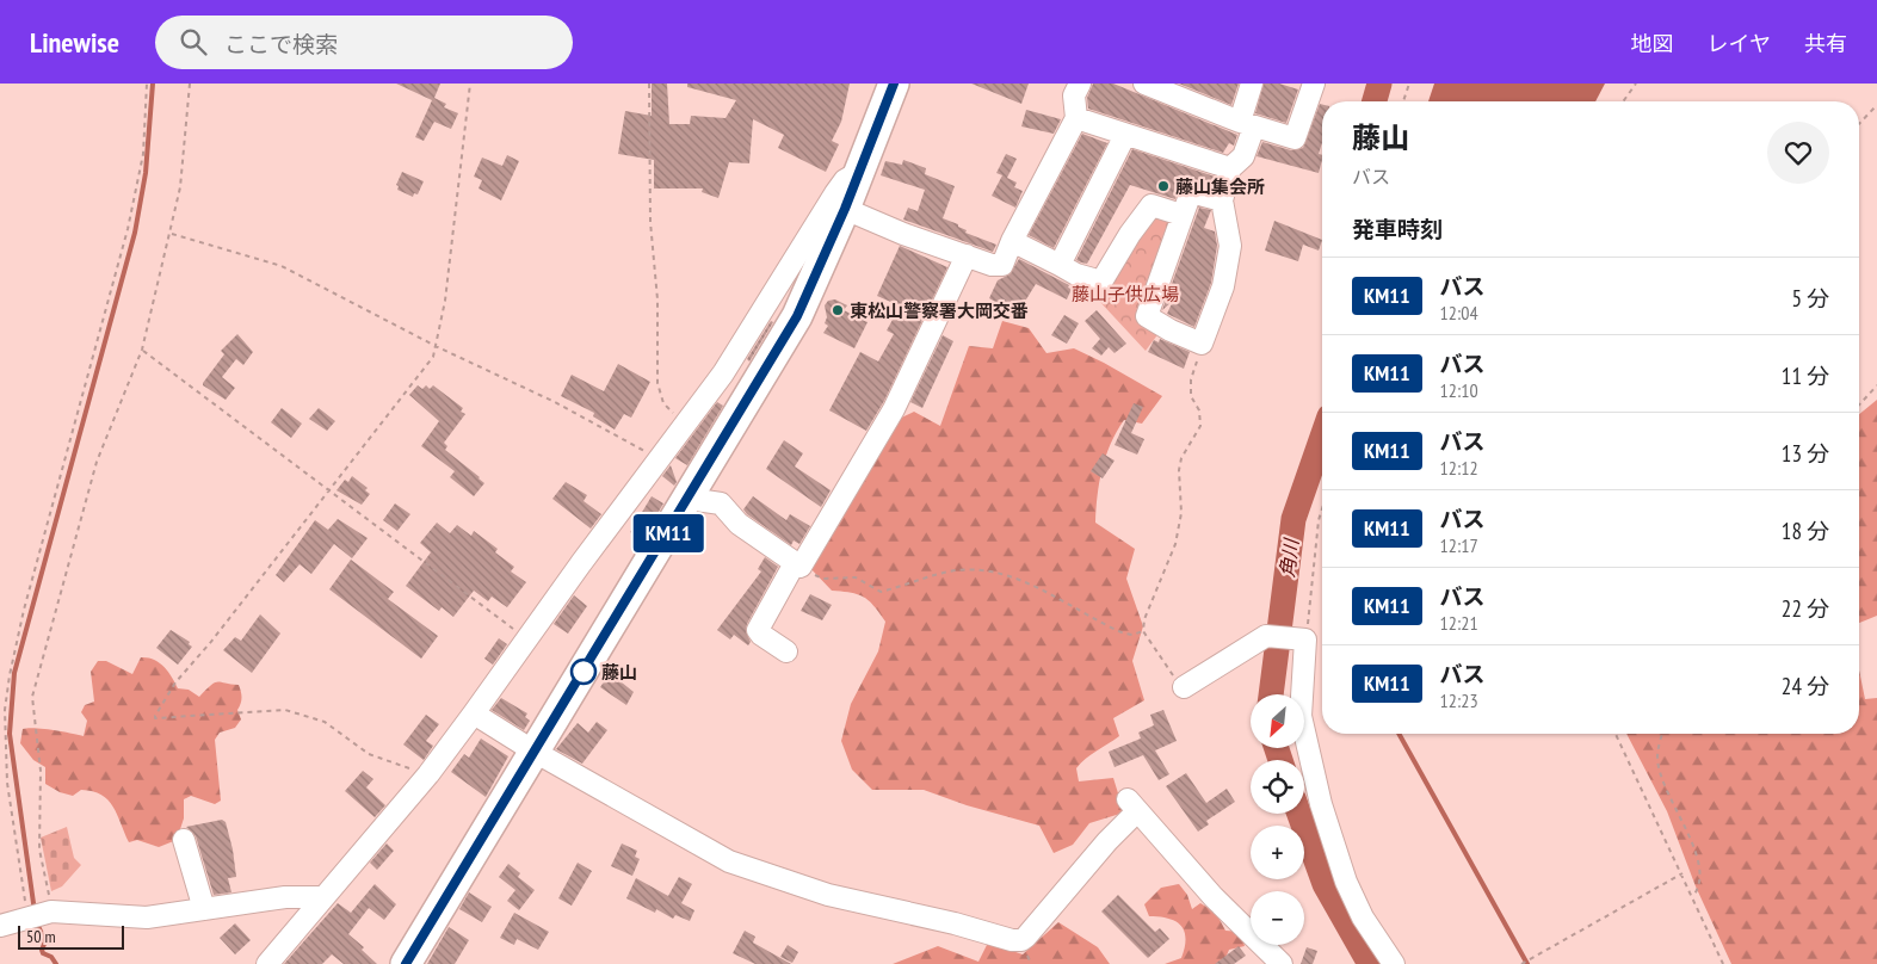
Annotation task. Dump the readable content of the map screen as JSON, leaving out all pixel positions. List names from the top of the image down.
{
  "water": ["角川"],
  "parks": ["藤山子供広場"],
  "places": ["藤山集会所", "東松山警察署大岡交番", "藤山"],
  "lines": ["bus line KM11"],
  "scale_bar": "50 m",
  "north": "bottom left",
  "page": {
    "header": "Linewise",
    "search": "ここで検索",
    "nav": ["地図", "レイヤ", "共有"],
    "on_map": "KM11",
    "heading": [
      ["藤山", "バス"],
      "発車時刻"
    ],
    "list": [
      {
        "mark": "KM11",
        "name": "バス",
        "note": "12:04",
        "value": "5 分"
      },
      {
        "mark": "KM11",
        "name": "バス",
        "note": "12:10",
        "value": "11 分"
      },
      {
        "mark": "KM11",
        "name": "バス",
        "note": "12:12",
        "value": "13 分"
      },
      {
        "mark": "KM11",
        "name": "バス",
        "note": "12:17",
        "value": "18 分"
      },
      {
        "mark": "KM11",
        "name": "バス",
        "note": "12:21",
        "value": "22 分"
      },
      {
        "mark": "KM11",
        "name": "バス",
        "note": "12:23",
        "value": "24 分"
      }
    ],
    "map_buttons": ["+", "−"],
    "scale": "50 m"
  }
}
